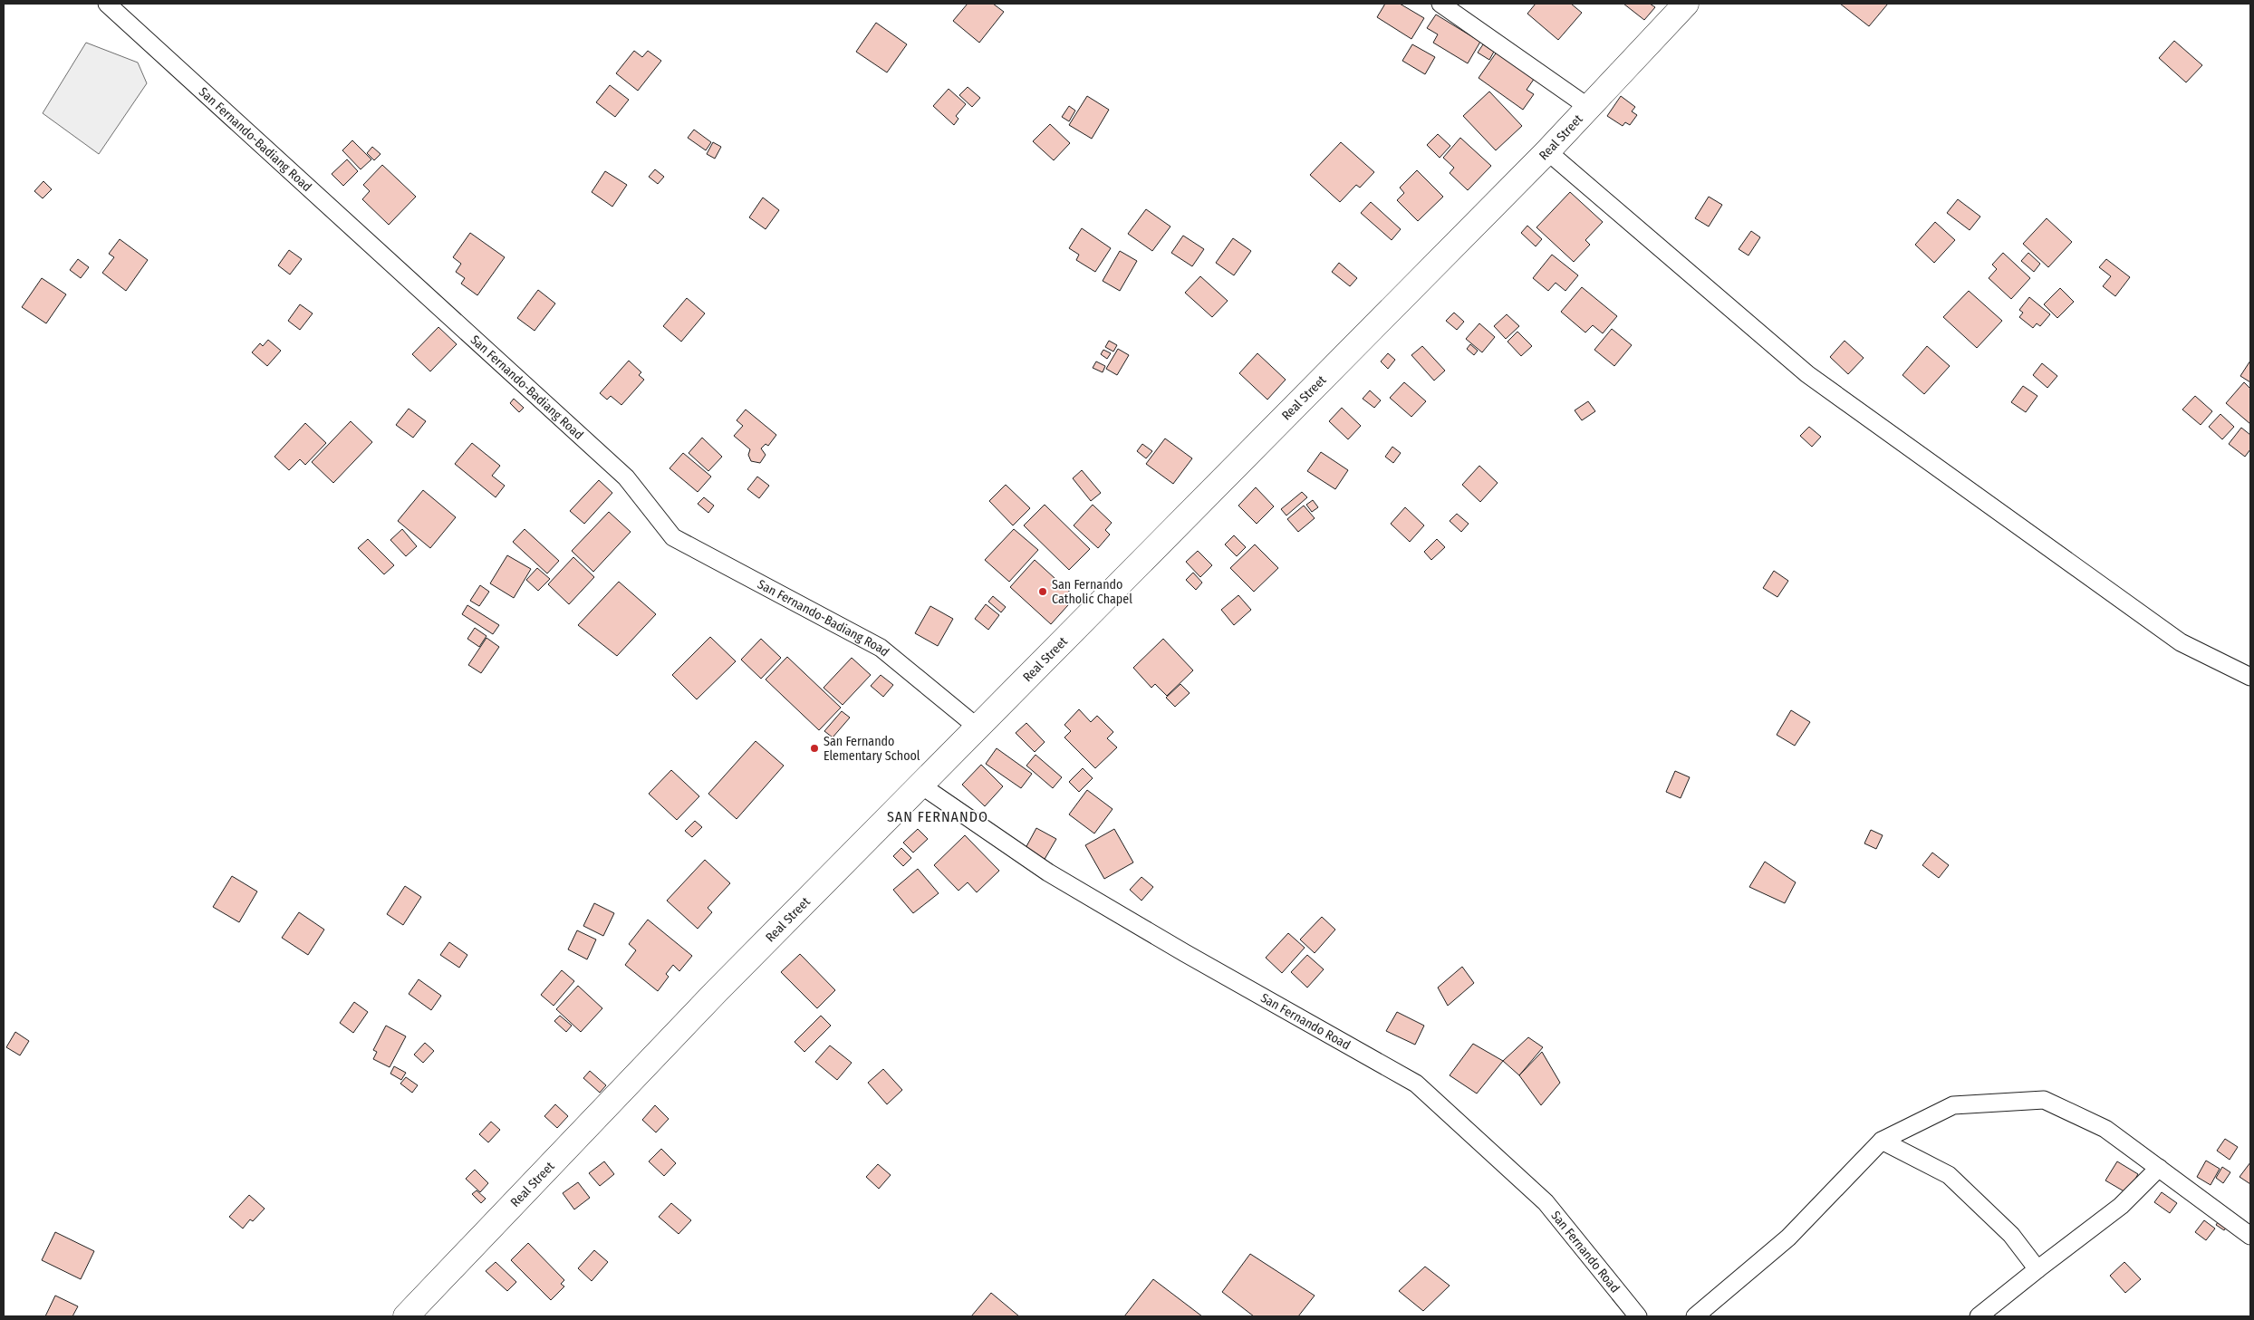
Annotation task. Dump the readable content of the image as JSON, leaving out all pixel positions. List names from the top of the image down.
{
  "streets": {
    "main road": ["Real Street"],
    "street": ["San Fernando-Badiang Road", "San Fernando Road"]
  },
  "crossings": [
    ["Real Street", "San Fernando-Badiang Road"],
    ["Real Street", "San Fernando Road"]
  ],
  "districts": ["SAN FERNANDO"],
  "places": ["San Fernando Catholic Chapel", "San Fernando Elementary School"]
}
